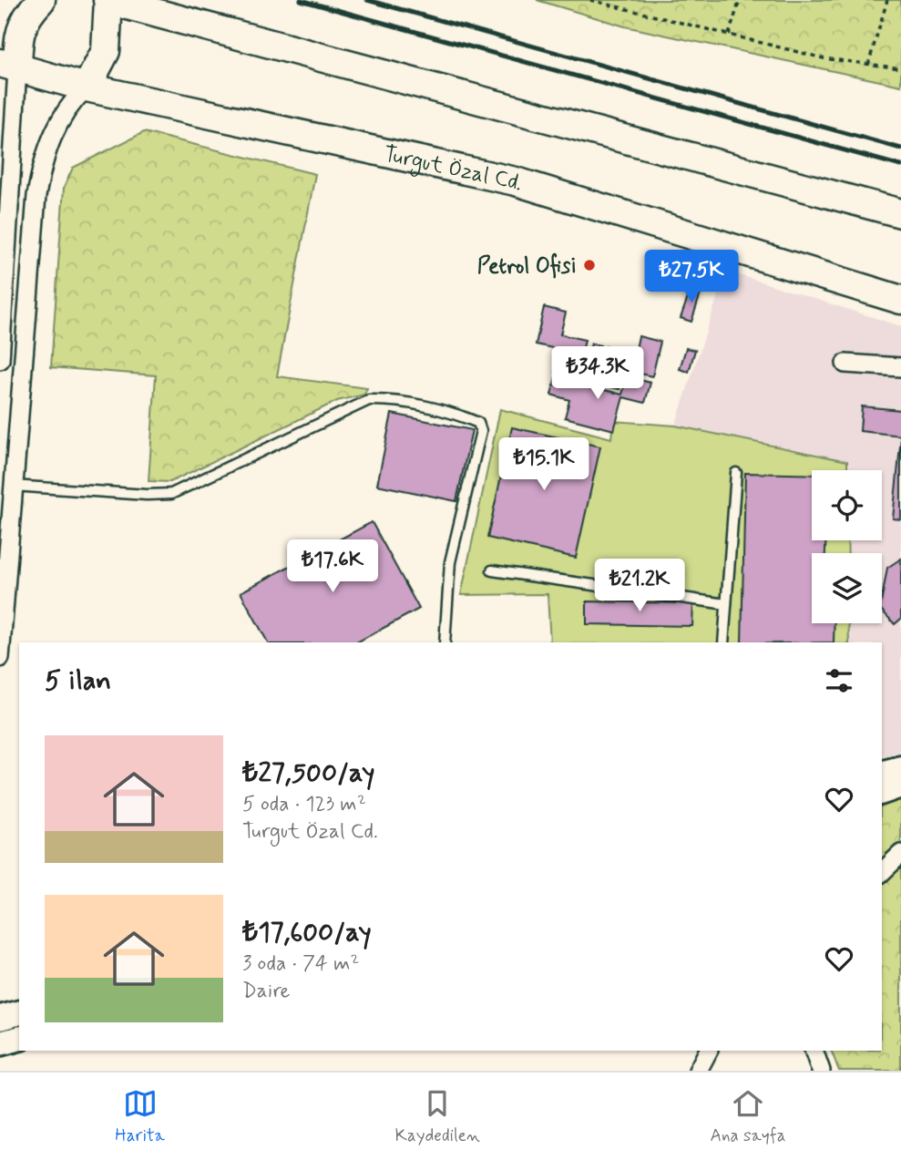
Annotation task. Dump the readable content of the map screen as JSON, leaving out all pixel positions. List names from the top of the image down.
{
  "streets": {
    "main road": ["Turgut Özal Cd."]
  },
  "places": ["Petrol Ofisi"],
  "page": {
    "price": [
      "₺27.5K",
      "₺34.3K",
      "₺15.1K",
      "₺17.6K",
      "₺21.2K"
    ],
    "heading": "5 ilan",
    "list": [
      {
        "name": "₺27,500/ay",
        "note": "5 oda · 123 m² · Turgut Özal Cd."
      },
      {
        "name": "₺17,600/ay",
        "note": "3 oda · 74 m² · Daire"
      }
    ],
    "tabs": ["Harita", "Kaydedilen", "Ana sayfa"]
  }
}
